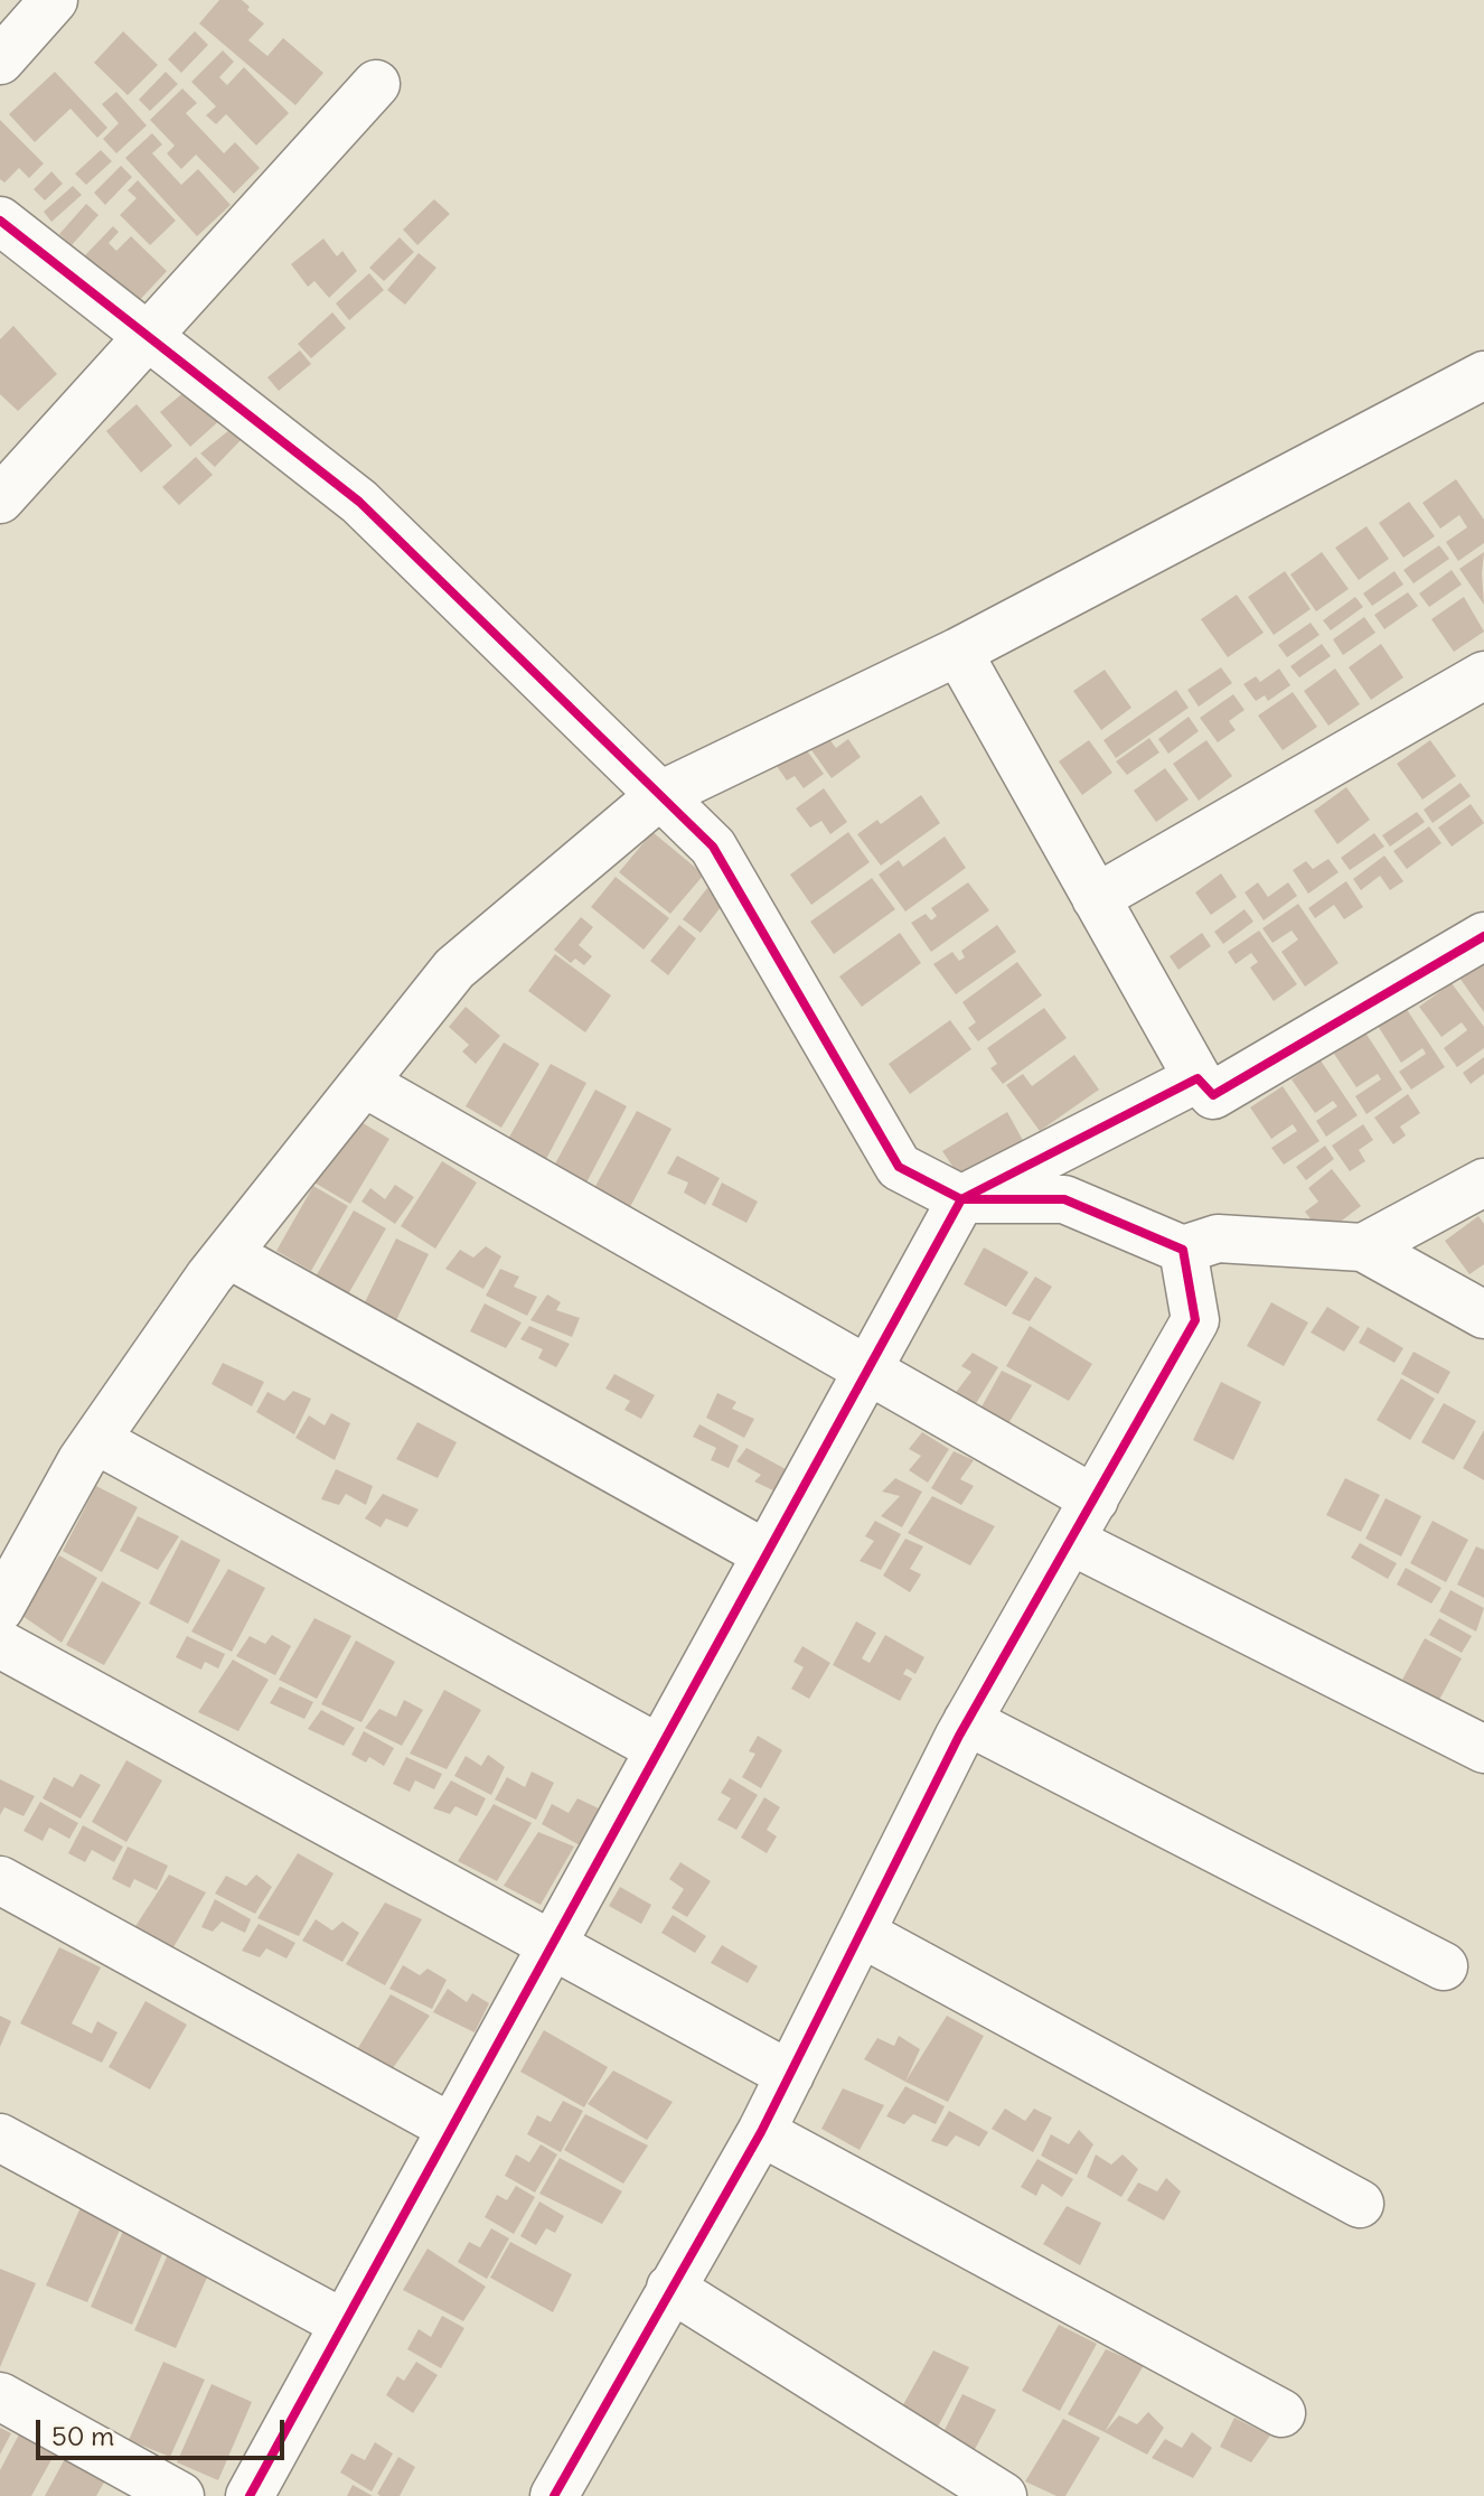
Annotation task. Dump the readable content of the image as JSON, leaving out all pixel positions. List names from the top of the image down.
{
  "scale_bar": "50 m"
}
